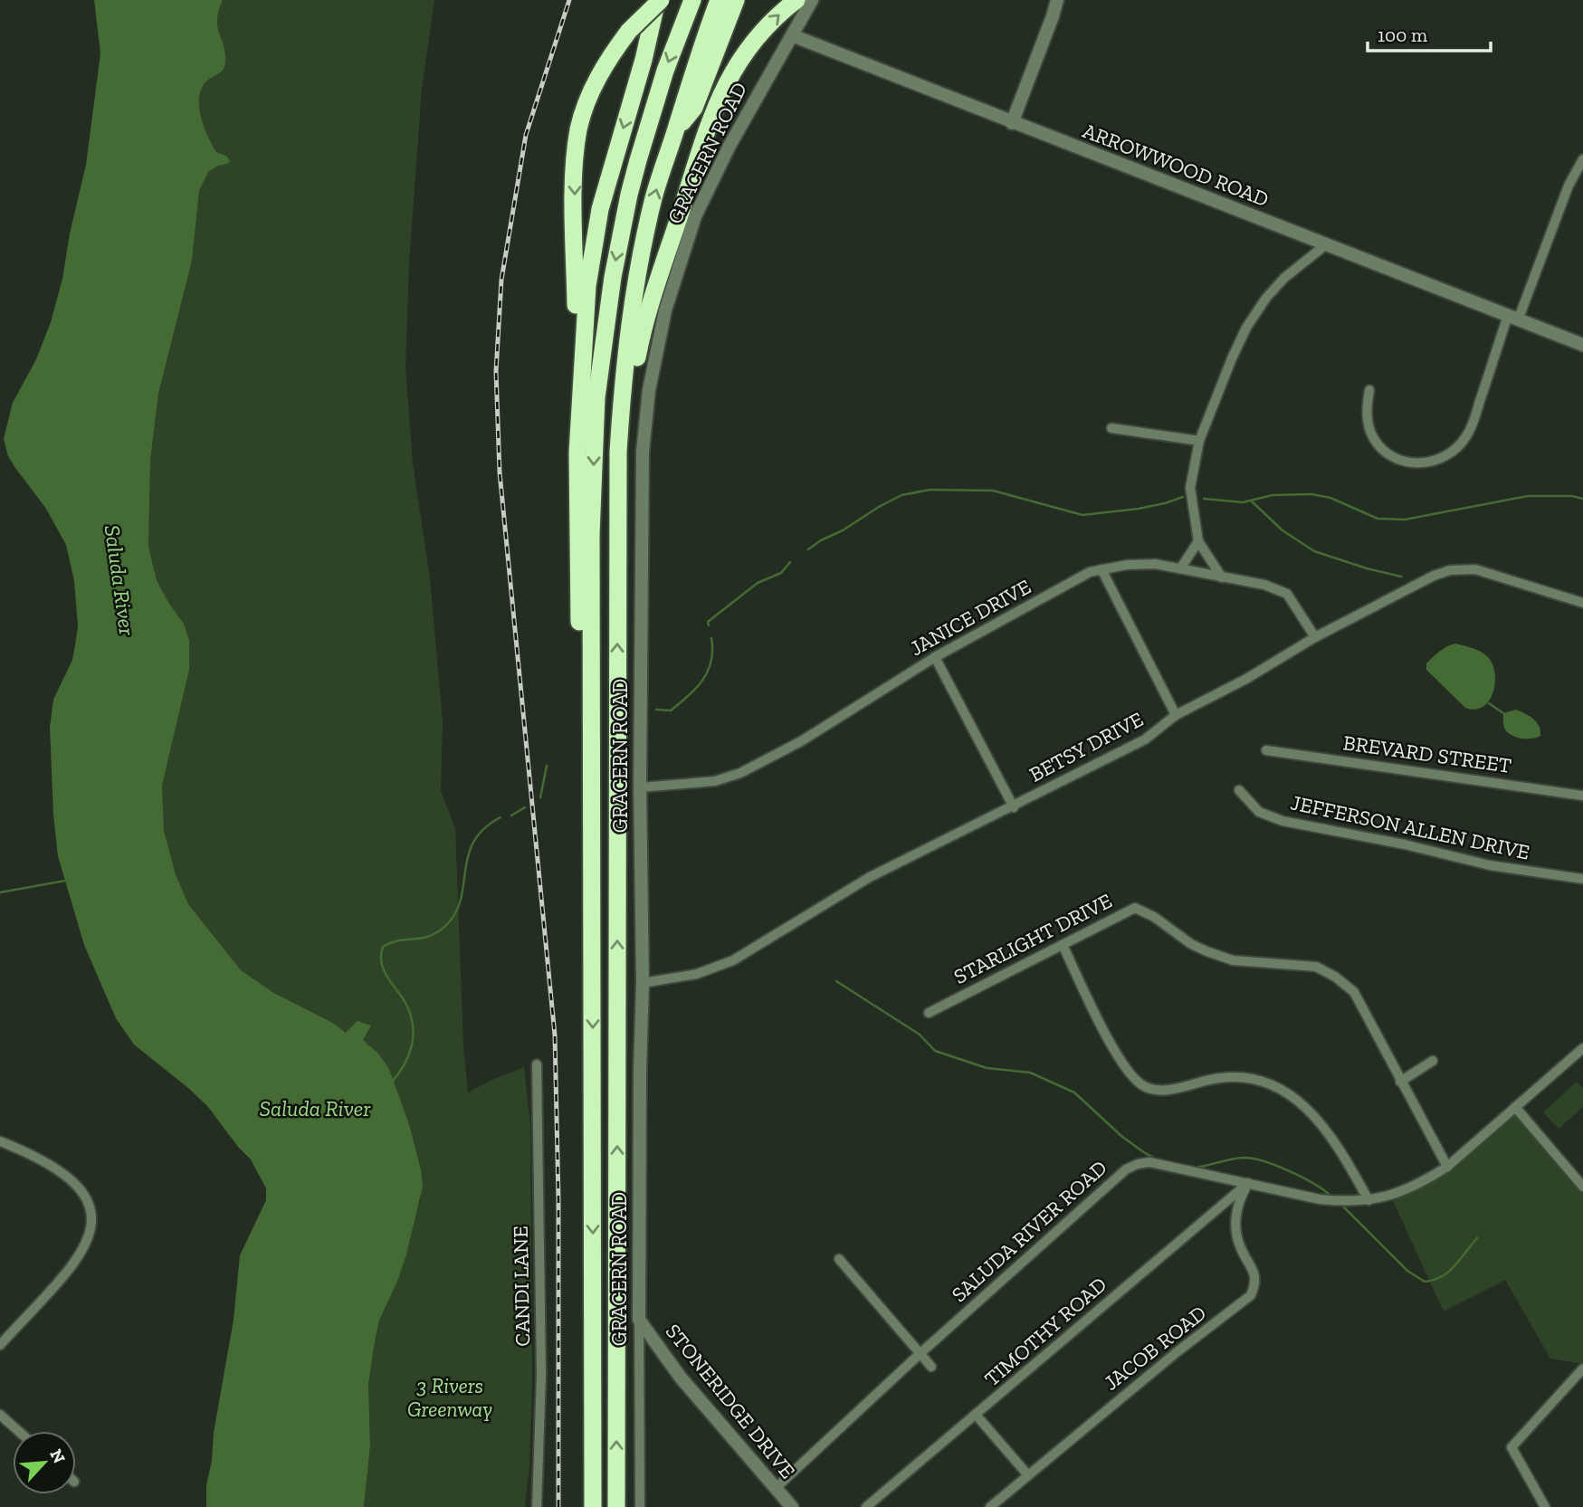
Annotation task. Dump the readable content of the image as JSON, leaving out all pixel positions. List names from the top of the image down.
{
  "streets": {
    "street": [
      "GRACERN ROAD",
      "ARROWWOOD ROAD",
      "JANICE DRIVE",
      "BETSY DRIVE",
      "BREVARD STREET",
      "JEFFERSON ALLEN DRIVE",
      "STARLIGHT DRIVE",
      "SALUDA RIVER ROAD",
      "CANDI LANE",
      "TIMOTHY ROAD",
      "JACOB ROAD",
      "STONERIDGE DRIVE"
    ]
  },
  "crossings": [
    ["GRACERN ROAD", "ARROWWOOD ROAD"],
    ["GRACERN ROAD", "JANICE DRIVE"],
    ["GRACERN ROAD", "BETSY DRIVE"],
    ["GRACERN ROAD", "STONERIDGE DRIVE"],
    ["JANICE DRIVE", "BETSY DRIVE"],
    ["STARLIGHT DRIVE", "SALUDA RIVER ROAD"],
    ["SALUDA RIVER ROAD", "TIMOTHY ROAD"],
    ["SALUDA RIVER ROAD", "JACOB ROAD"],
    ["SALUDA RIVER ROAD", "STONERIDGE DRIVE"],
    ["TIMOTHY ROAD", "JACOB ROAD"]
  ],
  "water": ["Saluda River"],
  "parks": ["3 Rivers Greenway"],
  "scale_bar": "100 m",
  "north": "top right"
}
